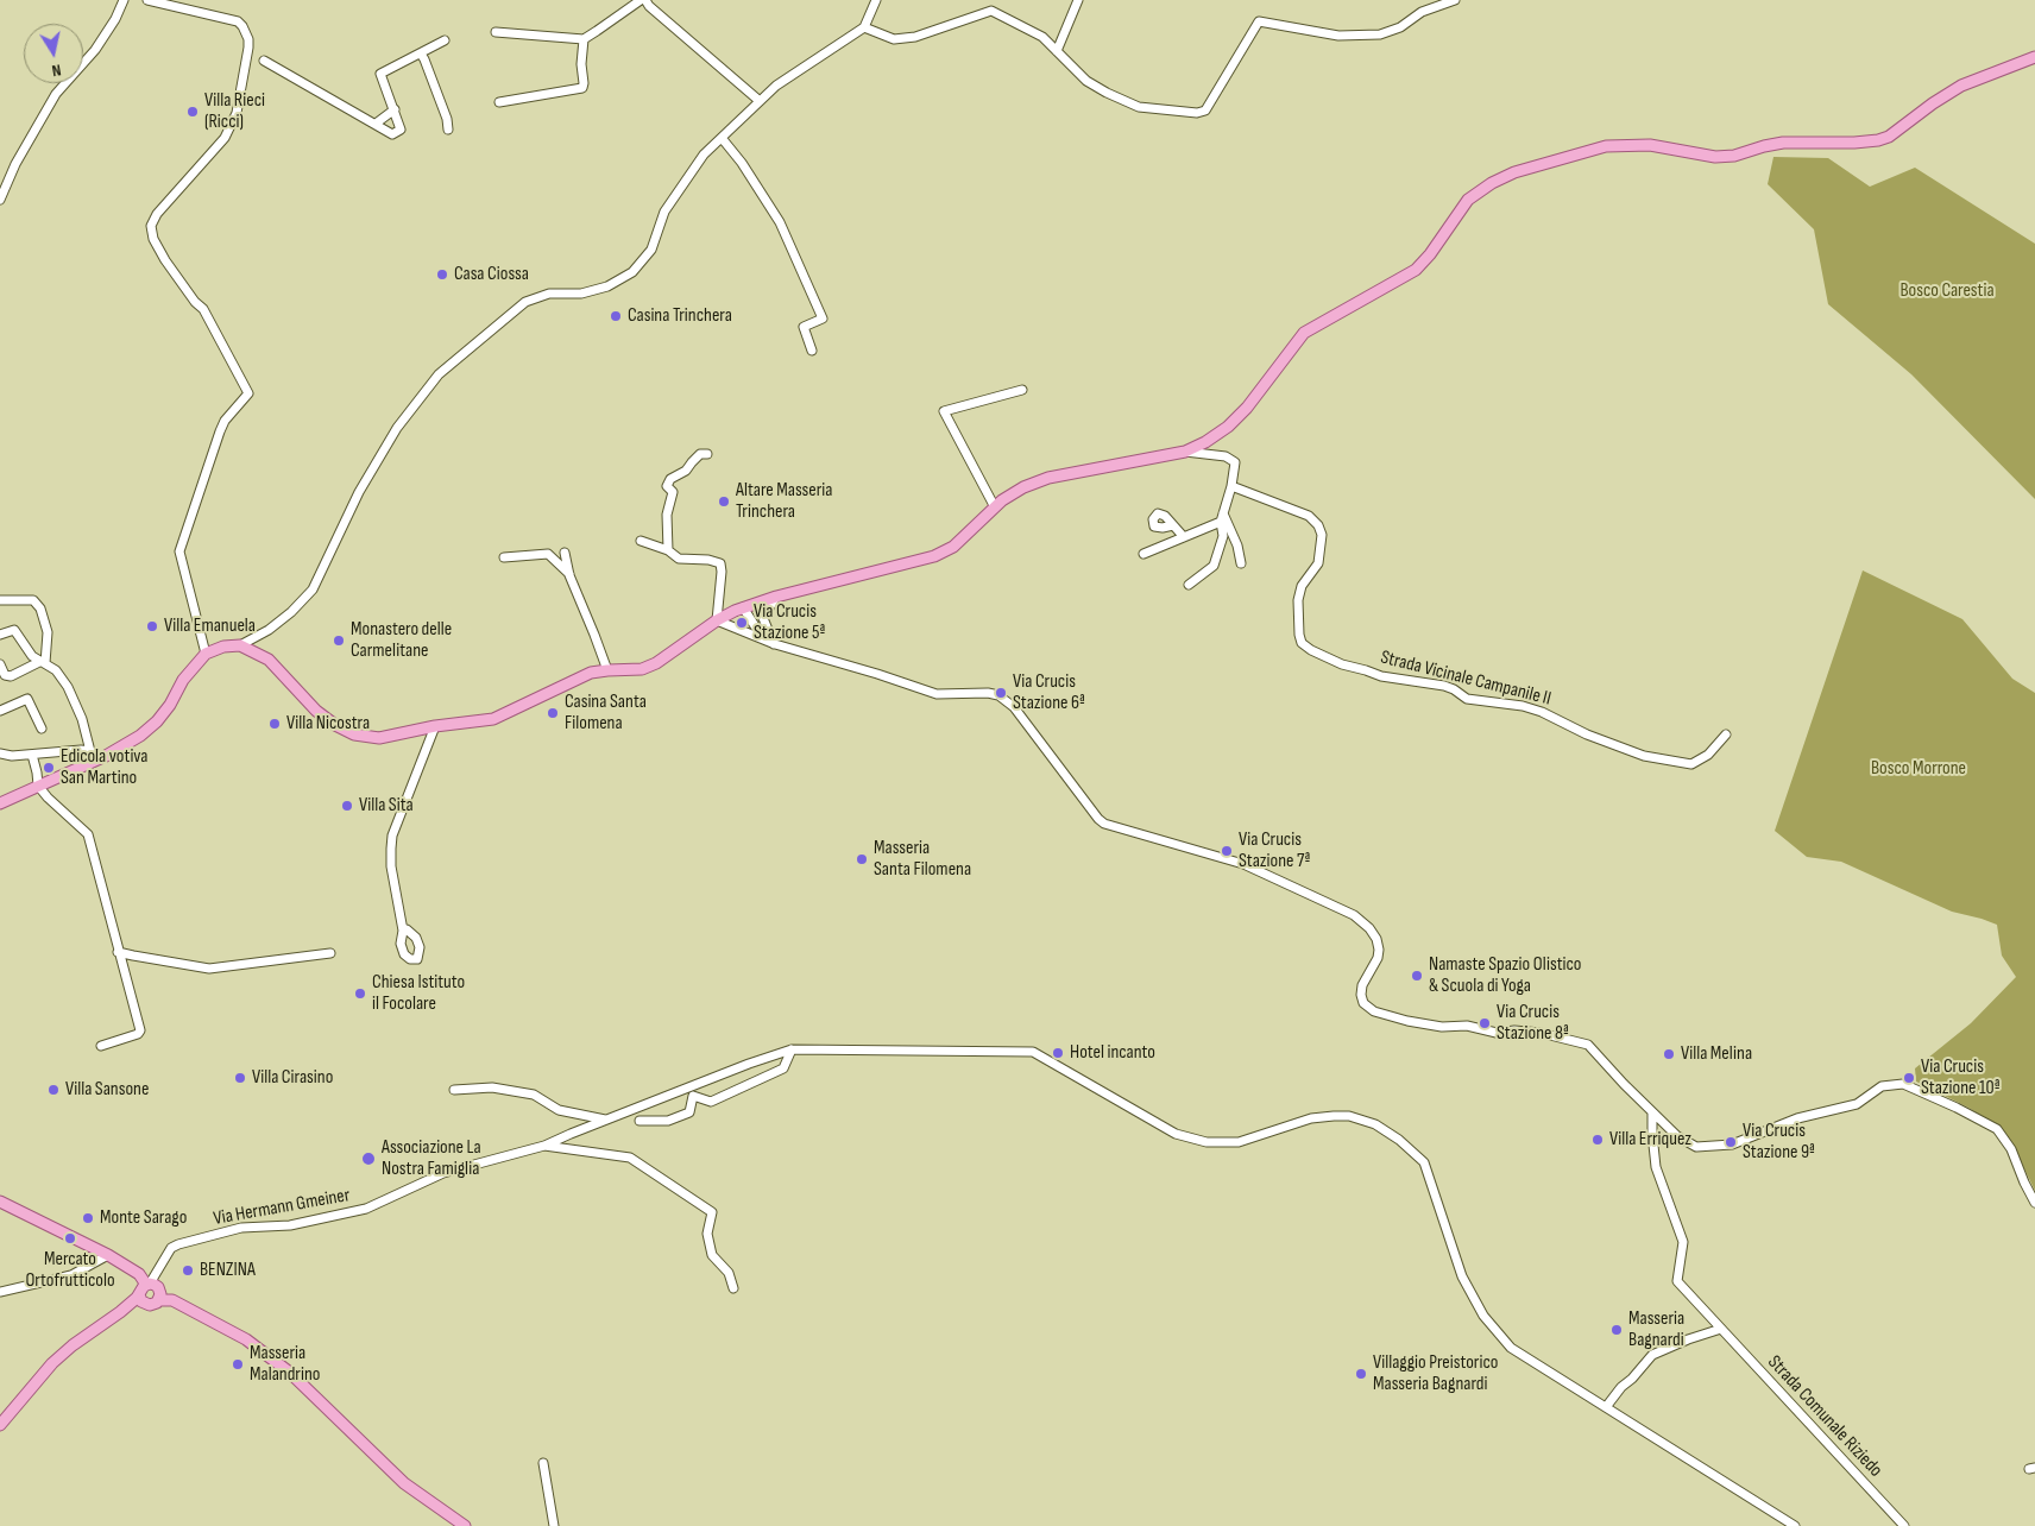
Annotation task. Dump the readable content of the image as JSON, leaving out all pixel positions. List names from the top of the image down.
{
  "streets": {
    "street": ["Strada Vicinale Campanile II", "Via Hermann Gmeiner", "Strada Comunale Riziedo"]
  },
  "parks": ["Bosco Carestia", "Bosco Morrone"],
  "places": [
    "Villa Rieci (Ricci)",
    "Casa Ciossa",
    "Casina Trinchera",
    "Altare Masseria Trinchera",
    "Via Crucis Stazione 5ª",
    "Villa Emanuela",
    "Monastero delle Carmelitane",
    "Via Crucis Stazione 6ª",
    "Casina Santa Filomena",
    "Villa Nicostra",
    "Edicola votiva San Martino",
    "Villa Sita",
    "Via Crucis Stazione 7ª",
    "Masseria Santa Filomena",
    "Namaste Spazio Olistico & Scuola di Yoga",
    "Chiesa Istituto il Focolare",
    "Via Crucis Stazione 8ª",
    "Hotel incanto",
    "Villa Melina",
    "Villa Cirasino",
    "Via Crucis Stazione 10ª",
    "Villa Sansone",
    "Villa Erriquez",
    "Via Crucis Stazione 9ª",
    "Associazione La Nostra Famiglia",
    "Monte Sarago",
    "Mercato Ortofrutticolo",
    "BENZINA",
    "Masseria Bagnardi",
    "Masseria Malandrino",
    "Villaggio Preistorico Masseria Bagnardi"
  ],
  "north": "bottom"
}
